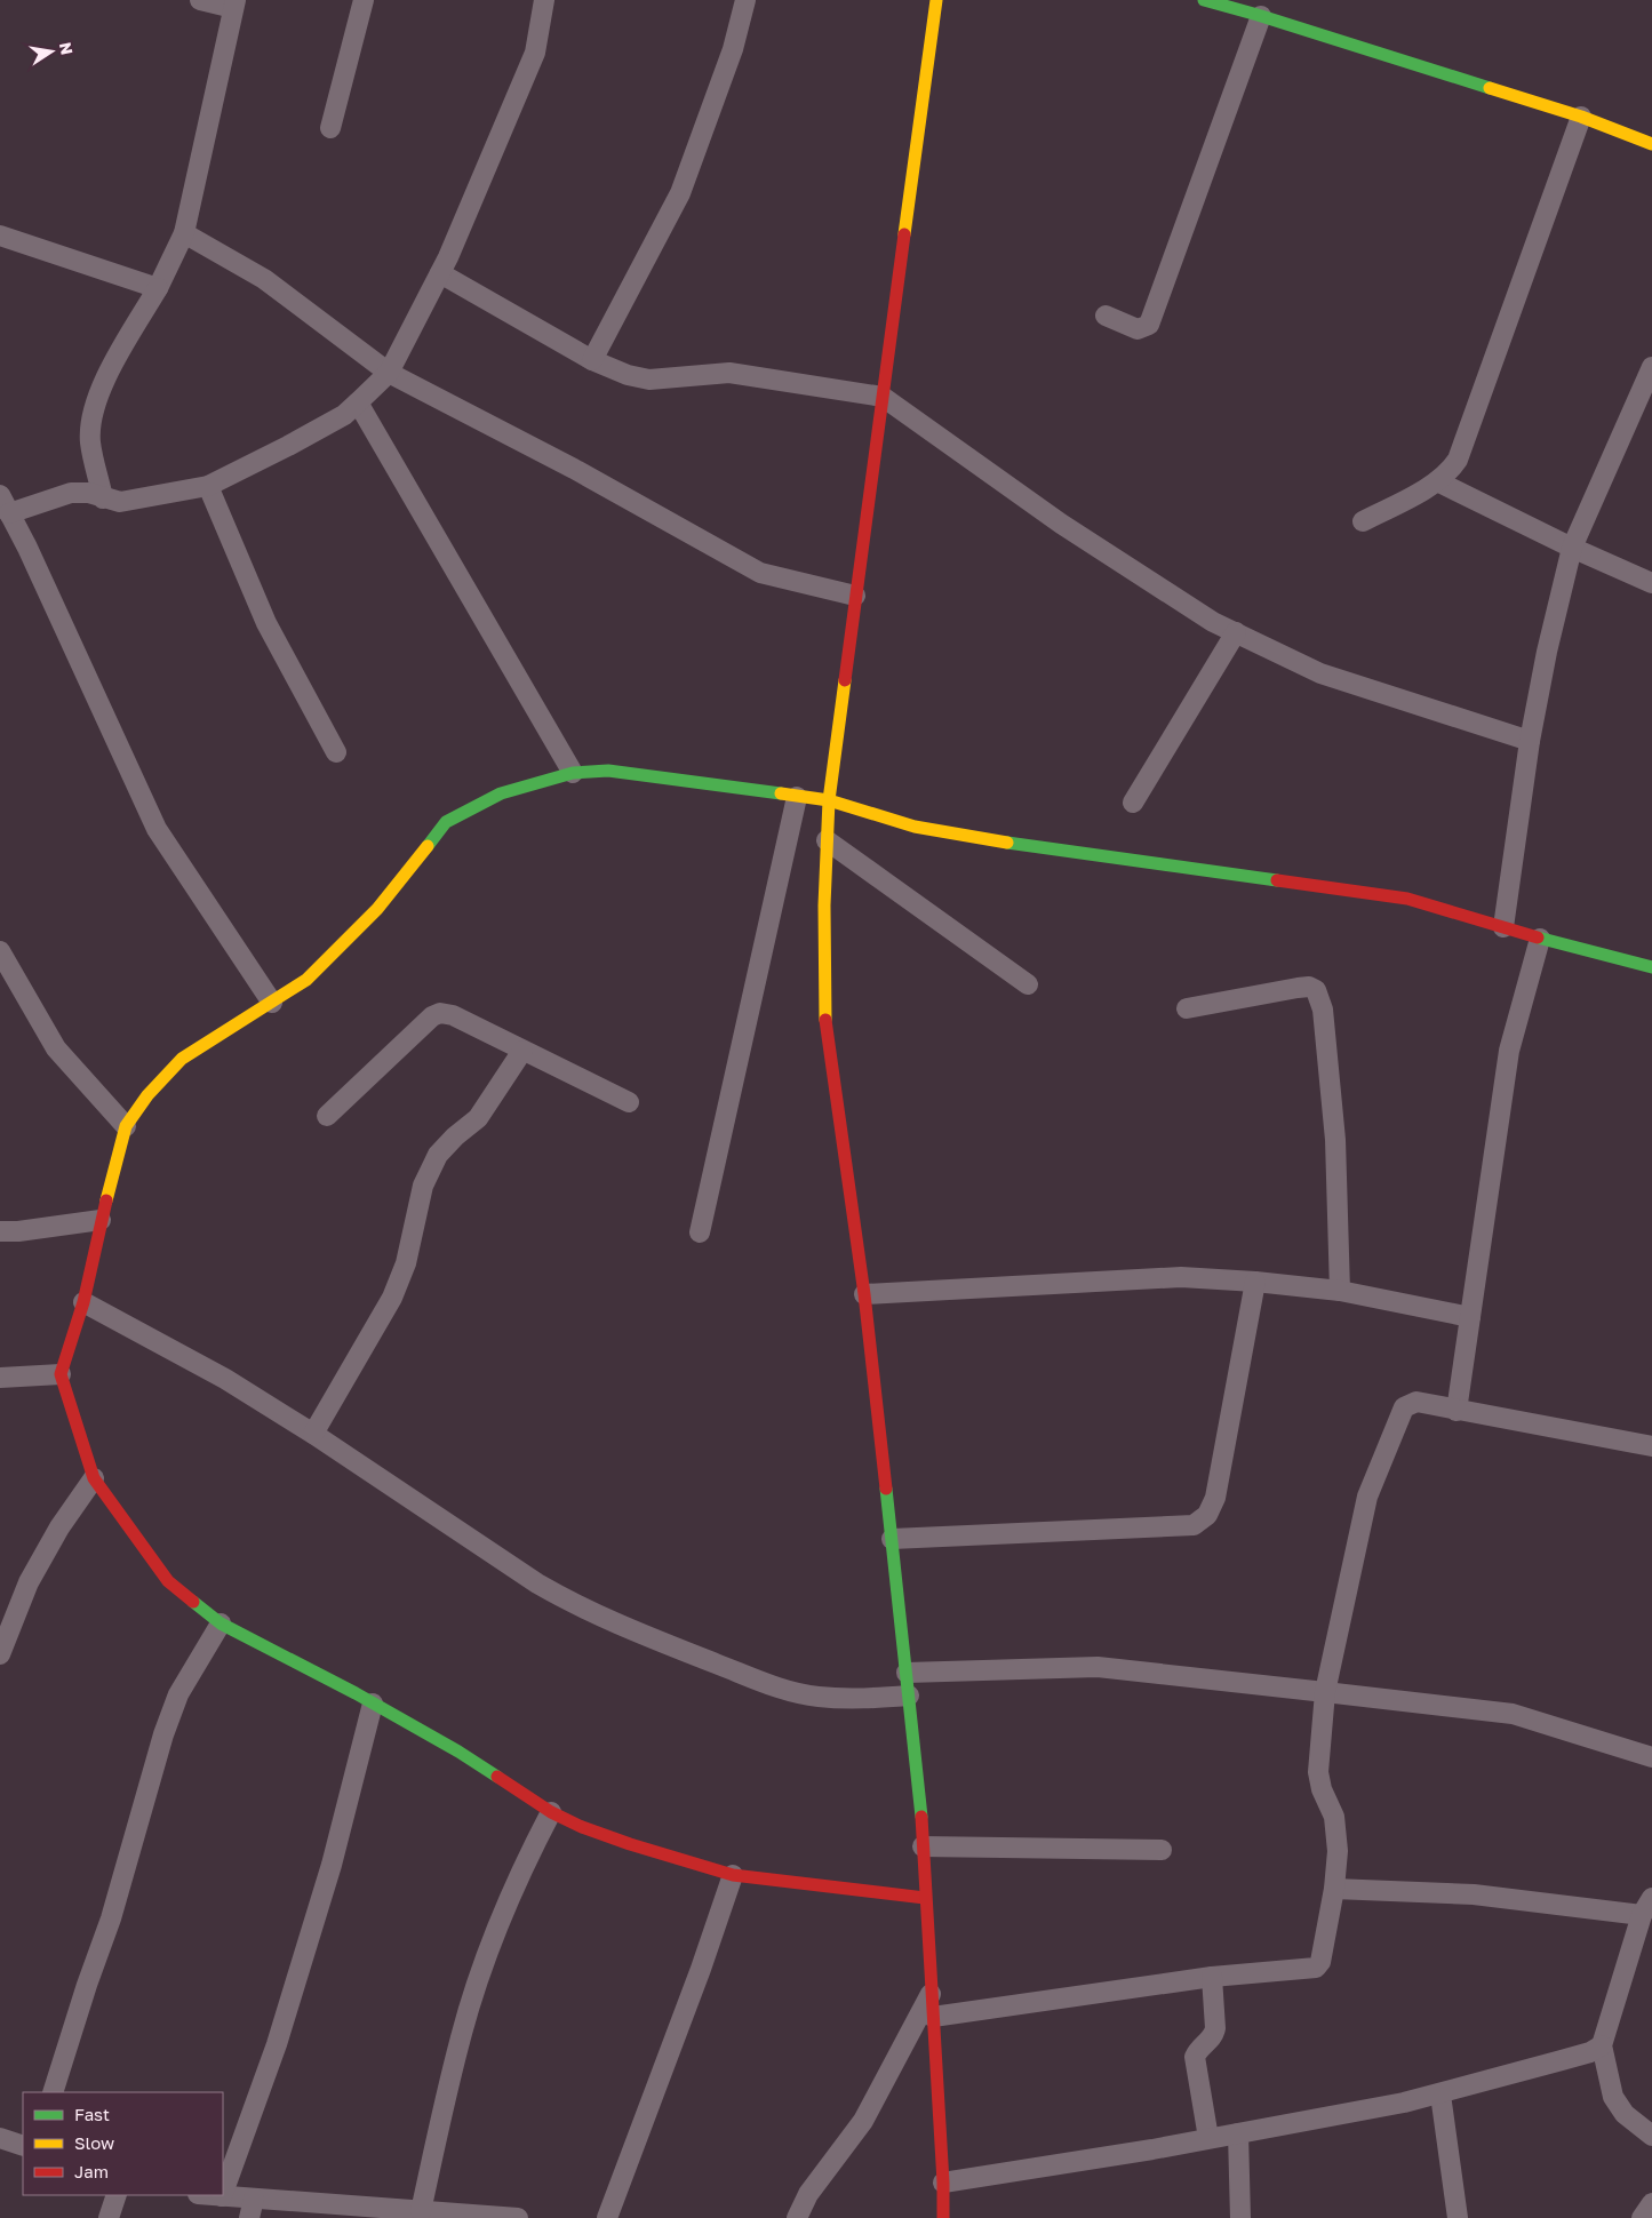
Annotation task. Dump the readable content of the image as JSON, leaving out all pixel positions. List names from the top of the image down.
{
  "legend": ["Fast", "Slow", "Jam"],
  "north": "right"
}
